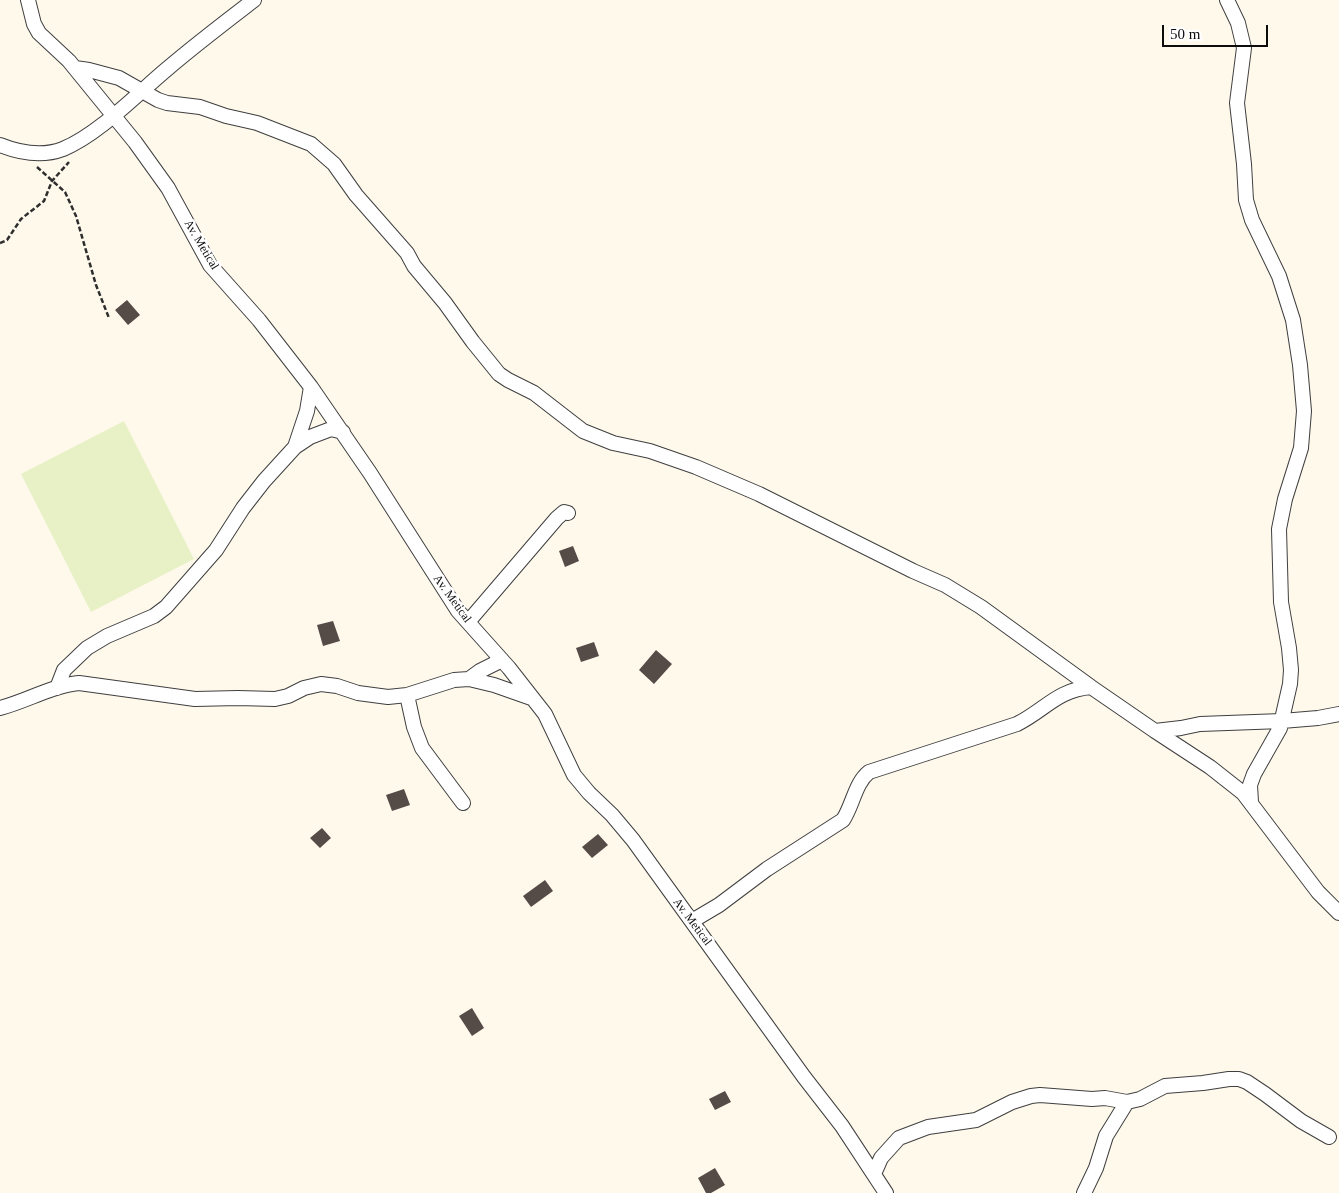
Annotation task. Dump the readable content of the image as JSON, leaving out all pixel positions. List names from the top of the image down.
{
  "streets": {
    "street": ["Av. Metical"]
  },
  "scale_bar": "50 m"
}
